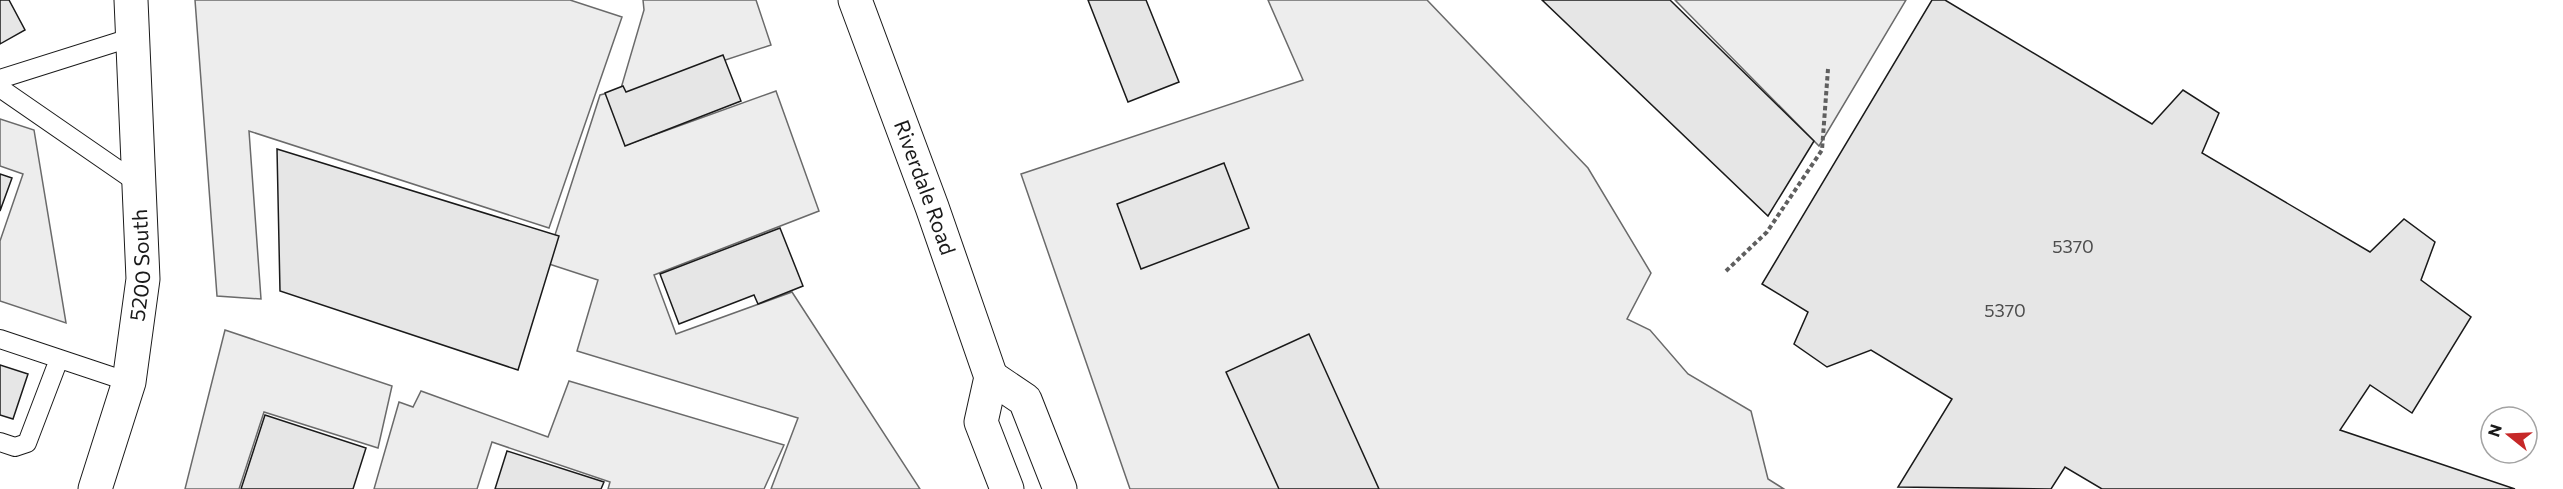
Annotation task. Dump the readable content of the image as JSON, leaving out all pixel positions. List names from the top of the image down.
{
  "streets": {
    "main road": ["Riverdale Road", "5200 South"]
  },
  "house_numbers": ["5370", "5370"],
  "north": "left"
}
